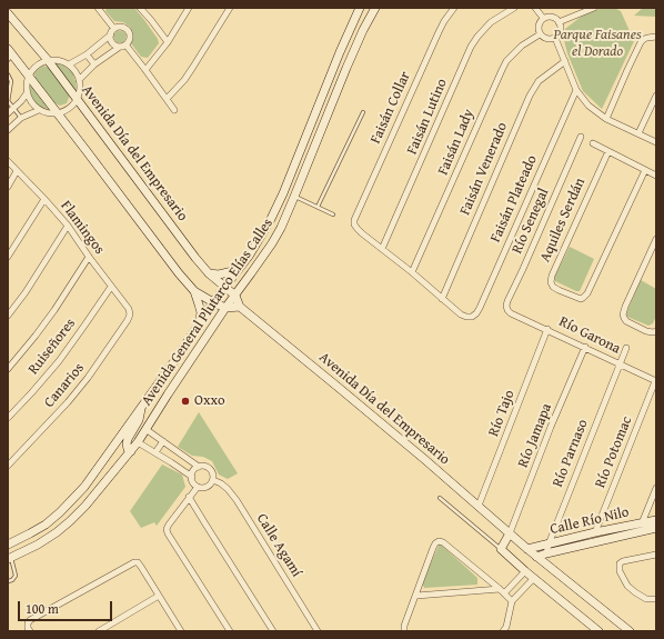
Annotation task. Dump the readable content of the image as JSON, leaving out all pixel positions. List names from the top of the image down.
{
  "streets": {
    "street": [
      "Faisán Collar",
      "Faisán Lutino",
      "Faisán Lady",
      "Avenida Día del Empresario",
      "Faisán Venerado",
      "Faisán Plateado",
      "Aquiles Serdán",
      "Río Senegal",
      "Flamingos",
      "Avenida General Plutarco Elías Calles",
      "Río Garona",
      "Ruiseñores",
      "Canarios",
      "Río Tajo",
      "Río Jamapa",
      "Río Potomac",
      "Río Parnaso",
      "Calle Río Nilo",
      "Calle Agamí"
    ]
  },
  "crossings": [
    ["Faisán Collar", "Faisán Lutino"],
    ["Avenida Día del Empresario", "Avenida General Plutarco Elías Calles"],
    ["Avenida Día del Empresario", "Río Tajo"],
    ["Avenida Día del Empresario", "Río Jamapa"],
    ["Avenida Día del Empresario", "Calle Río Nilo"],
    ["Faisán Venerado", "Faisán Plateado"],
    ["Río Senegal", "Río Garona"],
    ["Flamingos", "Ruiseñores"],
    ["Flamingos", "Canarios"],
    ["Río Garona", "Río Tajo"],
    ["Río Garona", "Río Jamapa"],
    ["Río Garona", "Río Potomac"],
    ["Río Garona", "Río Parnaso"],
    ["Río Potomac", "Calle Río Nilo"],
    ["Río Parnaso", "Calle Río Nilo"]
  ],
  "parks": ["Parque Faisanes el Dorado"],
  "places": ["Oxxo"],
  "scale_bar": "100 m"
}
